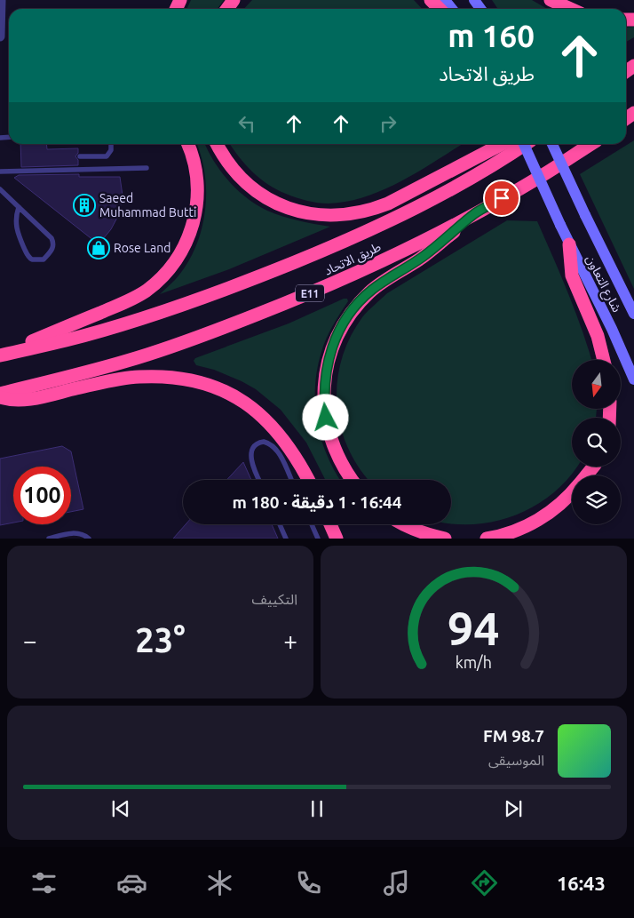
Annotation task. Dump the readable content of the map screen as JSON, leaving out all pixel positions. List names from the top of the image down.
{
  "streets": {
    "highway": ["طريق الاتحاد", "E11"],
    "main road": ["شارع التعاون"]
  },
  "places": {
    "building": ["Saeed Muhammad Butti"],
    "shop": ["Rose Land"]
  },
  "north": "bottom",
  "page": {
    "turn": ["160 m", "طريق الاتحاد"],
    "limit": "100",
    "trip": "16:44 · 1 دقيقة · 180 m",
    "tile": "التكييف",
    "heat": ["−", "23°", "+"],
    "song": ["98.7 FM", "الموسيقى"],
    "tabs": "16:43",
    "gauge": ["94", "km/h"]
  }
}
